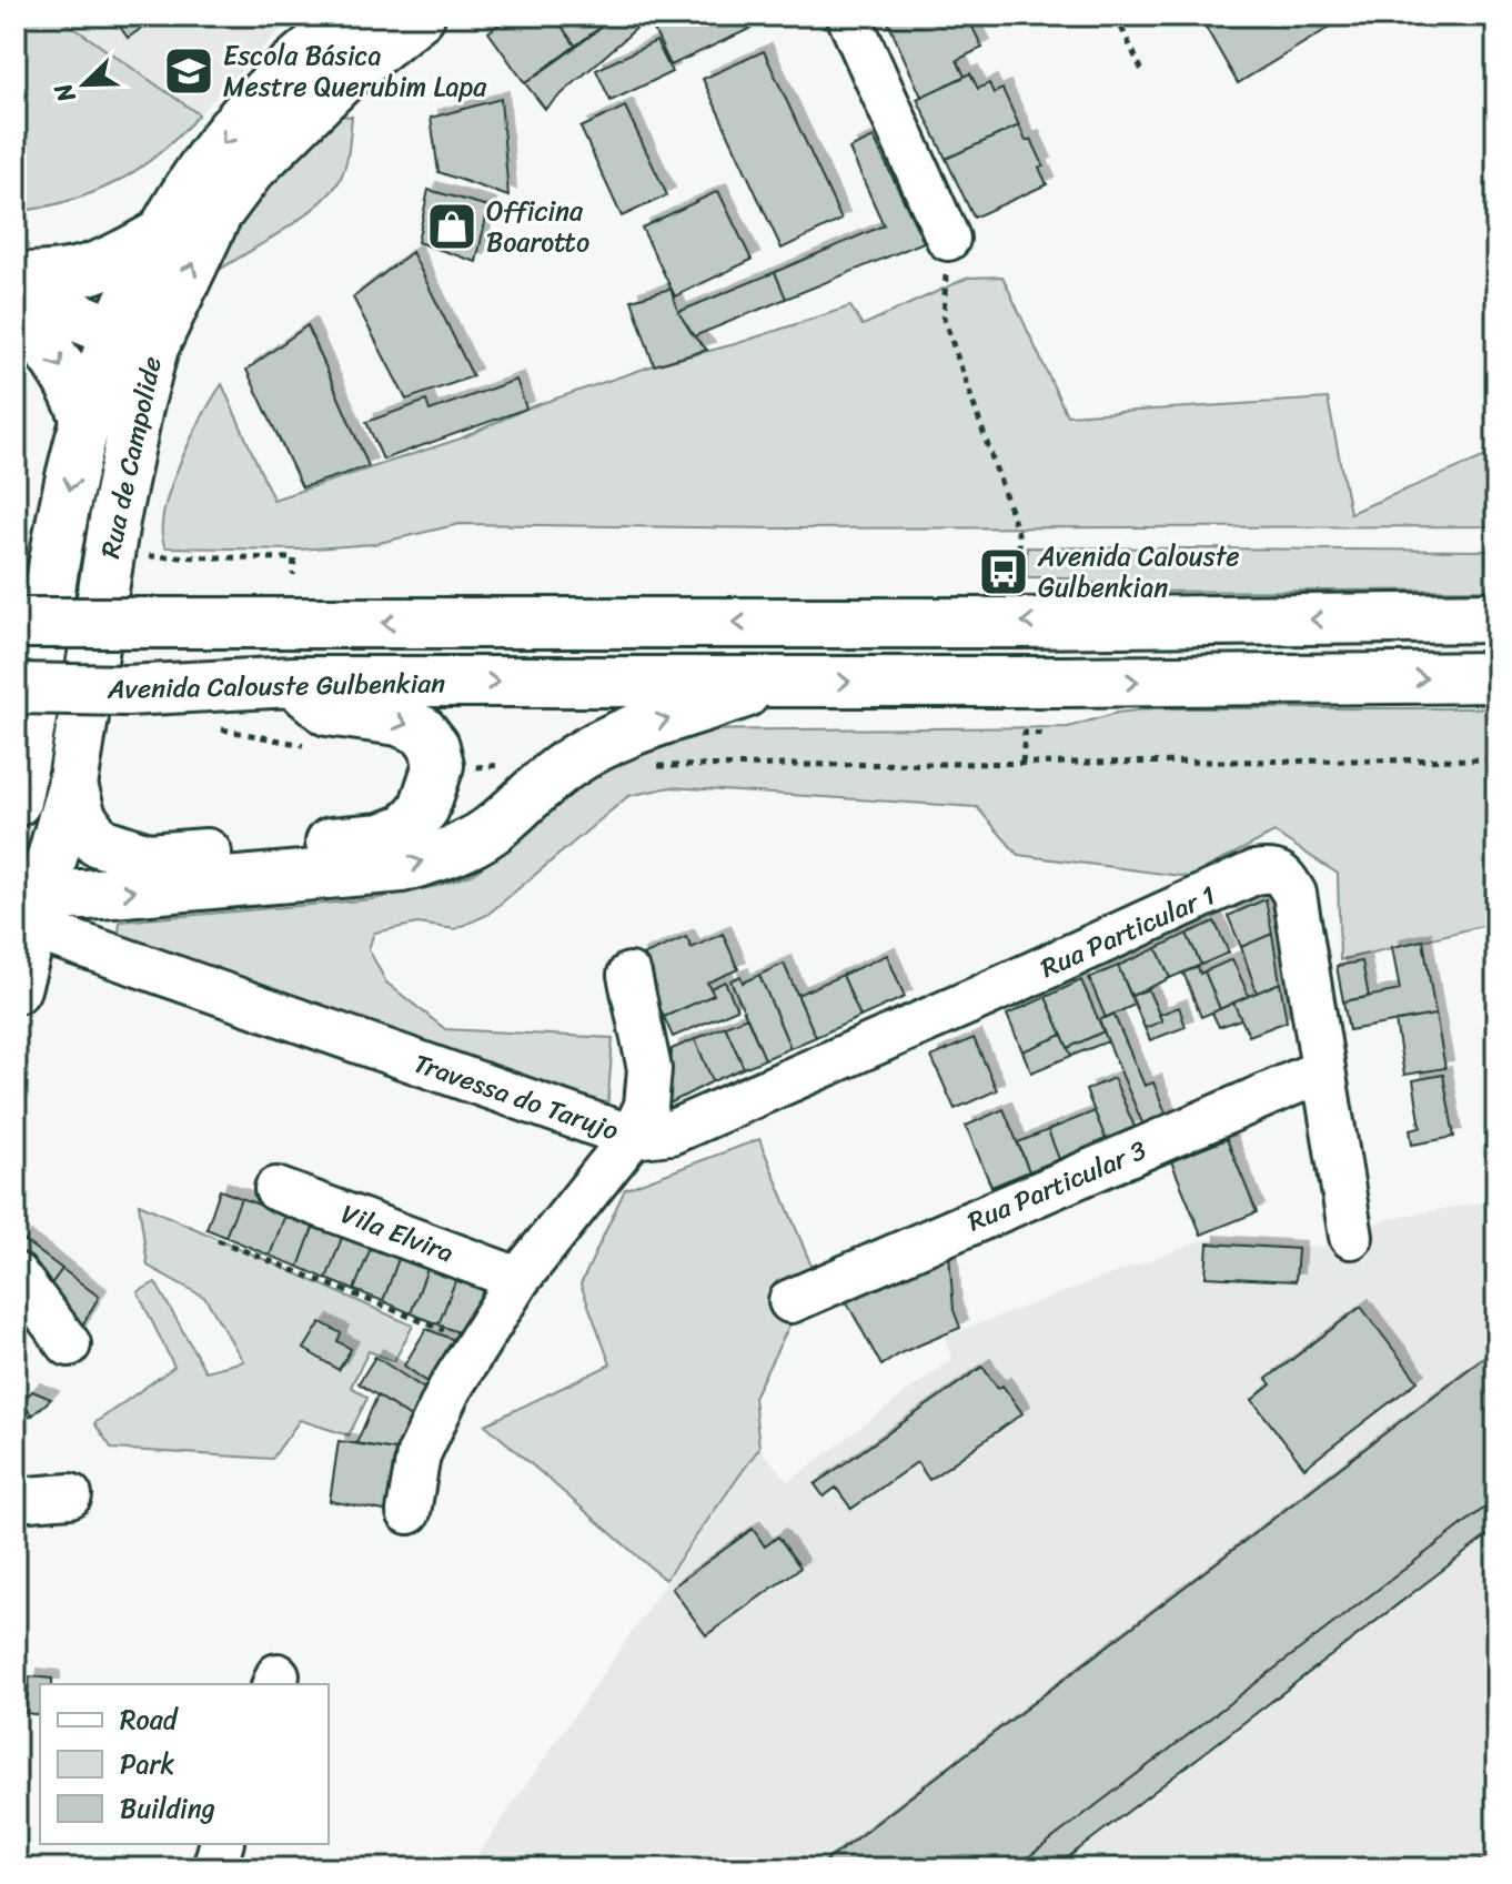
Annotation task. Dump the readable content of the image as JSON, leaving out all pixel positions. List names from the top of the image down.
{
  "streets": {
    "main road": ["Rua de Campolide", "Avenida Calouste Gulbenkian"],
    "street": [
      "Rua Particular 1",
      "Travessa do Tarujo",
      "Rua Particular 3",
      "Vila Elvira"
    ]
  },
  "crossings": [
    ["Rua de Campolide", "Travessa do Tarujo"],
    ["Rua Particular 1", "Travessa do Tarujo"],
    ["Rua Particular 1", "Rua Particular 3"],
    ["Travessa do Tarujo", "Vila Elvira"]
  ],
  "places": {
    "school or university": ["Escola Básica Mestre Querubim Lapa"],
    "shop": ["Officina Boarotto"],
    "bus stop": ["Avenida Calouste Gulbenkian"]
  },
  "legend": ["Road", "Park", "Building"],
  "north": "bottom left"
}
